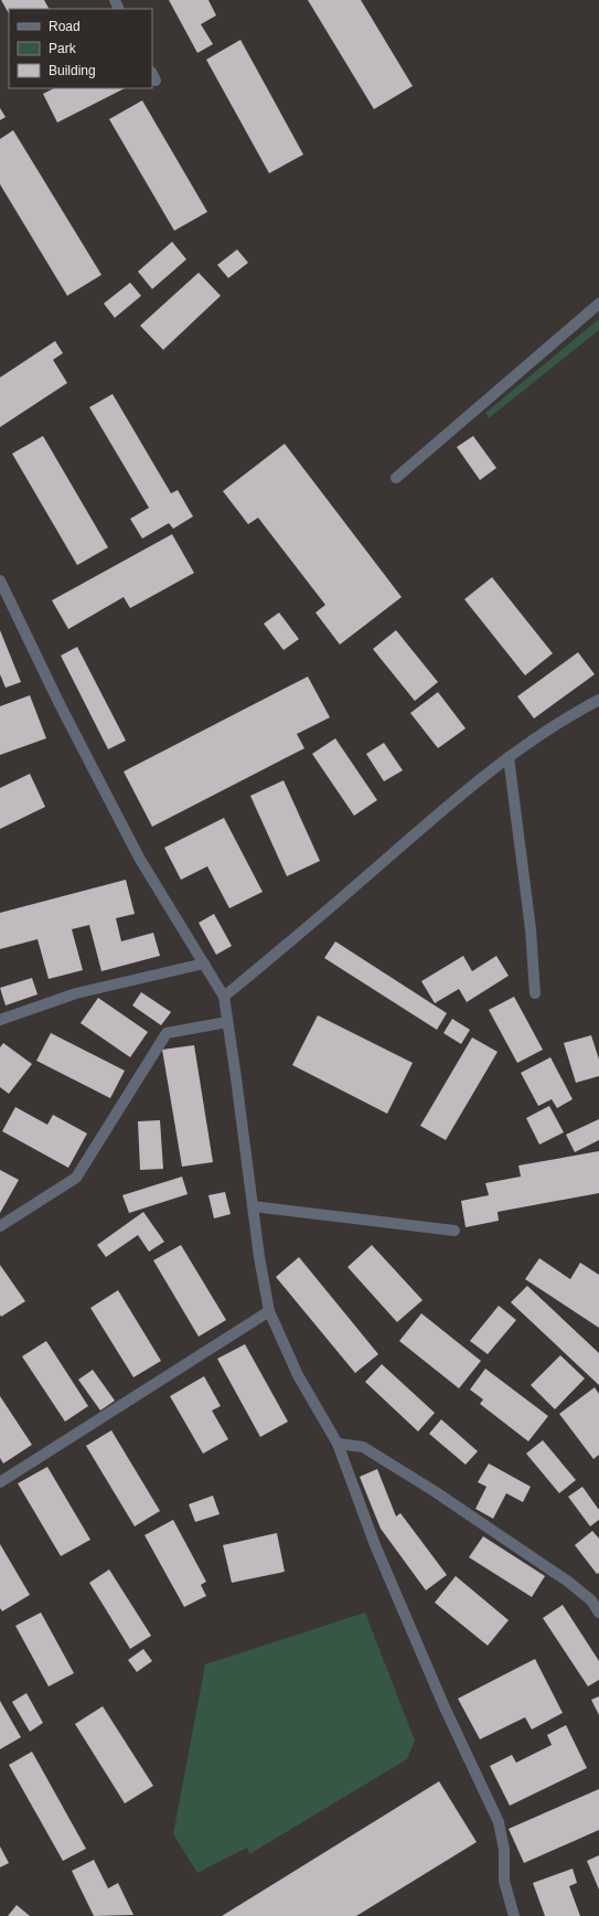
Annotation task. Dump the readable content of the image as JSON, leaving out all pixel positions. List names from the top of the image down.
{
  "legend": ["Road", "Park", "Building"]
}
